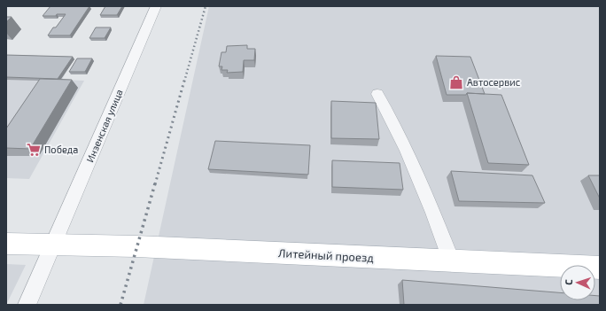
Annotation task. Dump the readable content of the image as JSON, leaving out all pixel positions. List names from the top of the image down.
{
  "streets": {
    "main road": ["Литейный проезд"],
    "street": ["Инзенская улица"]
  },
  "crossings": [
    ["Инзенская улица", "Литейный проезд"]
  ],
  "places": {
    "shop": ["Автосервис"],
    "supermarket": ["Победа"]
  },
  "north": "left"
}
